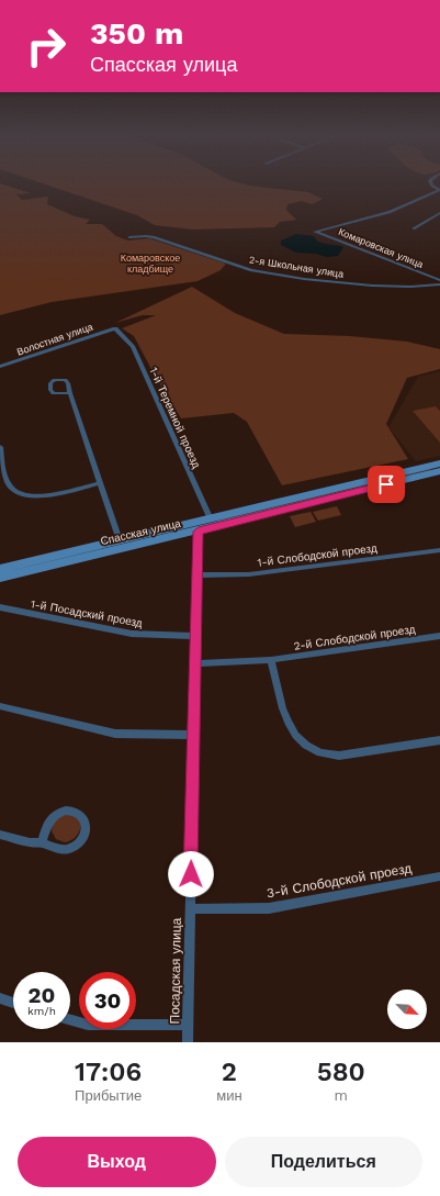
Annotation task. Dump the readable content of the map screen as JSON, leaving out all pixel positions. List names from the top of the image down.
{
  "streets": {
    "street": [
      "Комаровская улица",
      "2-я Школьная улица",
      "Волостная улица",
      "1-й Теремной проезд",
      "Спасская улица",
      "1-й Слободской проезд",
      "1-й Посадский проезд",
      "2-й Слободской проезд",
      "3-й Слободской проезд",
      "Посадская улица"
    ]
  },
  "crossings": [
    ["Волостная улица", "1-й Теремной проезд"],
    ["1-й Теремной проезд", "Спасская улица"],
    ["Спасская улица", "Посадская улица"],
    ["1-й Слободской проезд", "Посадская улица"],
    ["1-й Посадский проезд", "Посадская улица"],
    ["2-й Слободской проезд", "Посадская улица"],
    ["3-й Слободской проезд", "Посадская улица"]
  ],
  "parks": ["Комаровское кладбище"],
  "north": "bottom right",
  "page": {
    "turn": ["350 m", "Спасская улица"],
    "speed": "20 km/h",
    "limit": "30",
    "eta": [
      "17:06",
      "Прибытие",
      "2",
      "мин",
      "580",
      "m"
    ],
    "buttons": ["Выход", "Поделиться"]
  }
}
